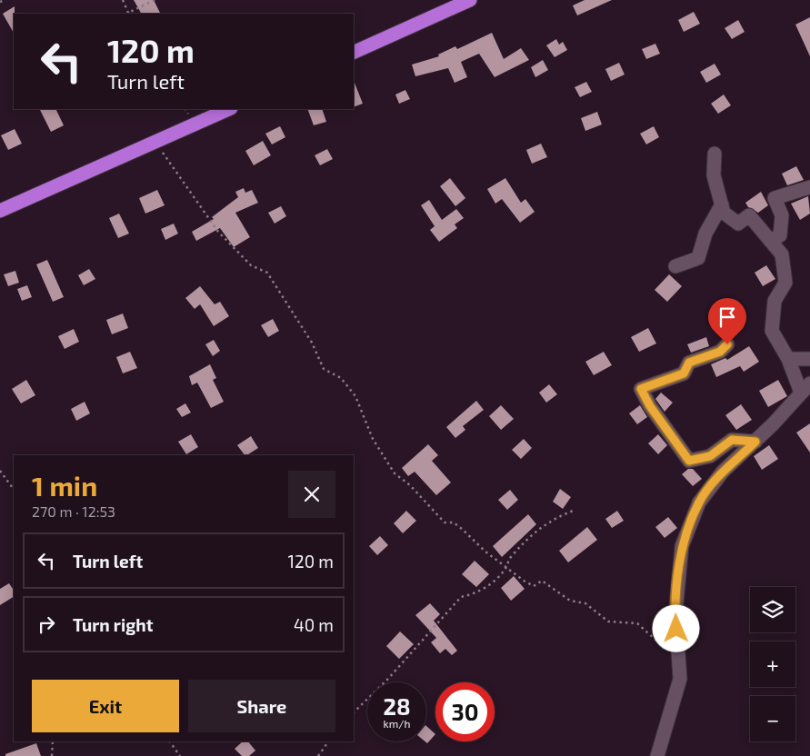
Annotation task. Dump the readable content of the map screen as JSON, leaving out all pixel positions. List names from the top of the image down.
{
  "page": {
    "turn": ["120 m", "Turn left"],
    "heading": ["1 min", "270 m · 12:53"],
    "list": [
      {
        "name": "Turn left",
        "value": "120 m"
      },
      {
        "name": "Turn right",
        "value": "40 m"
      }
    ],
    "map_buttons": ["+", "−"],
    "buttons": ["Exit", "Share"],
    "speed": "28 km/h",
    "limit": "30"
  }
}
